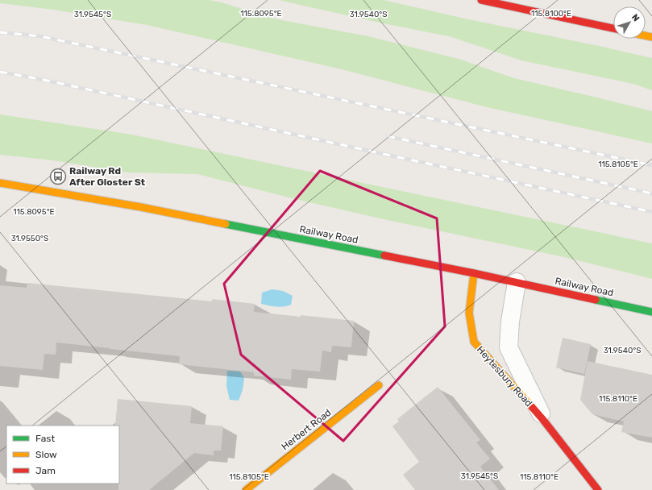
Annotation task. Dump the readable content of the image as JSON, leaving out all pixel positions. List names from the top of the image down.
{
  "streets": {
    "main road": ["Railway Road", "Heytesbury Road", "Herbert Road"]
  },
  "crossings": [
    ["Railway Road", "Heytesbury Road"]
  ],
  "places": {
    "bus stop": ["Railway Rd After Gloster St"]
  },
  "legend": ["Fast", "Slow", "Jam"],
  "north": "top right",
  "coordinates": [
    "115.8095°E",
    "115.8100°E",
    "31.9540°S",
    "31.9545°S",
    "115.8105°E",
    "31.9550°S",
    "115.8110°E"
  ]
}
